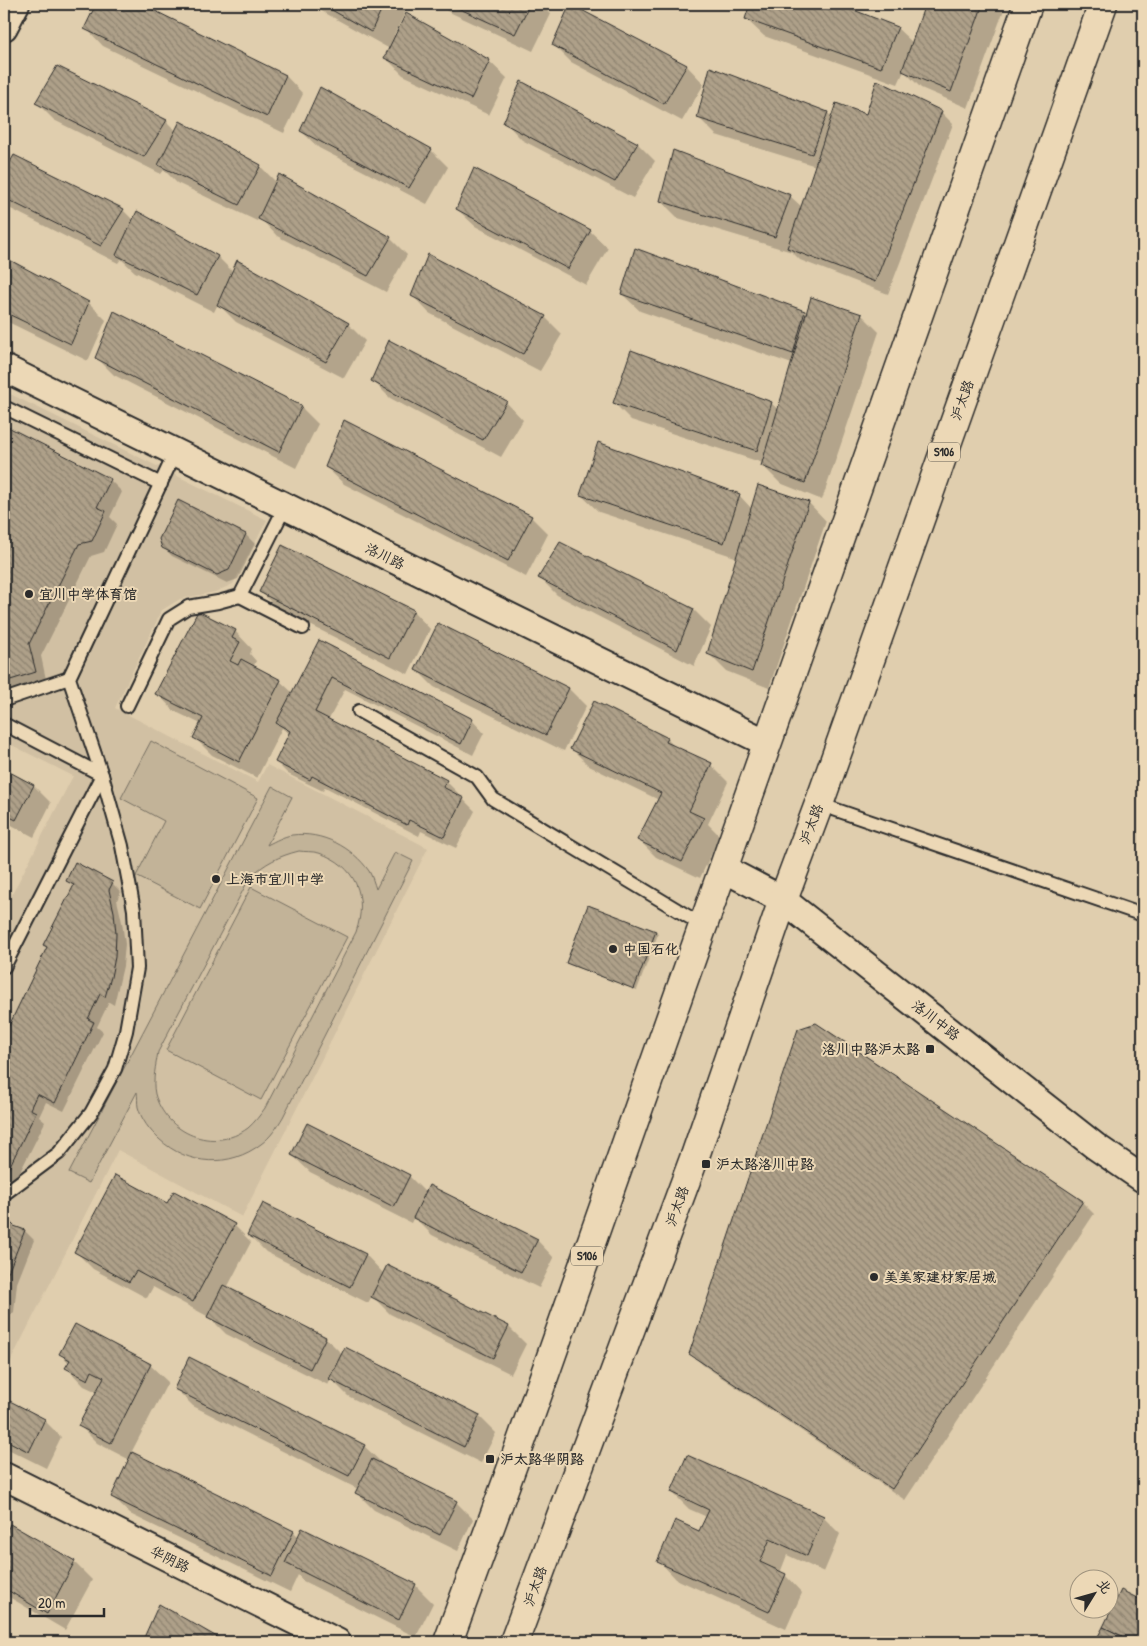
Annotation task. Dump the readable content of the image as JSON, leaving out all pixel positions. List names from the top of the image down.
{
  "streets": {
    "main road": ["沪太路", "S106"],
    "street": ["洛川路", "洛川中路", "华阴路"]
  },
  "crossings": [
    ["沪太路", "洛川中路"],
    ["S106", "洛川路"],
    ["S106", "洛川中路"]
  ],
  "places": {
    "other": [
      "宜川中学体育馆",
      "上海市宜川中学",
      "中国石化",
      "美美家建材家居城"
    ],
    "transit": ["洛川中路沪太路", "沪太路洛川中路", "沪太路华阴路"]
  },
  "scale_bar": "20 m",
  "north": "top right"
}
